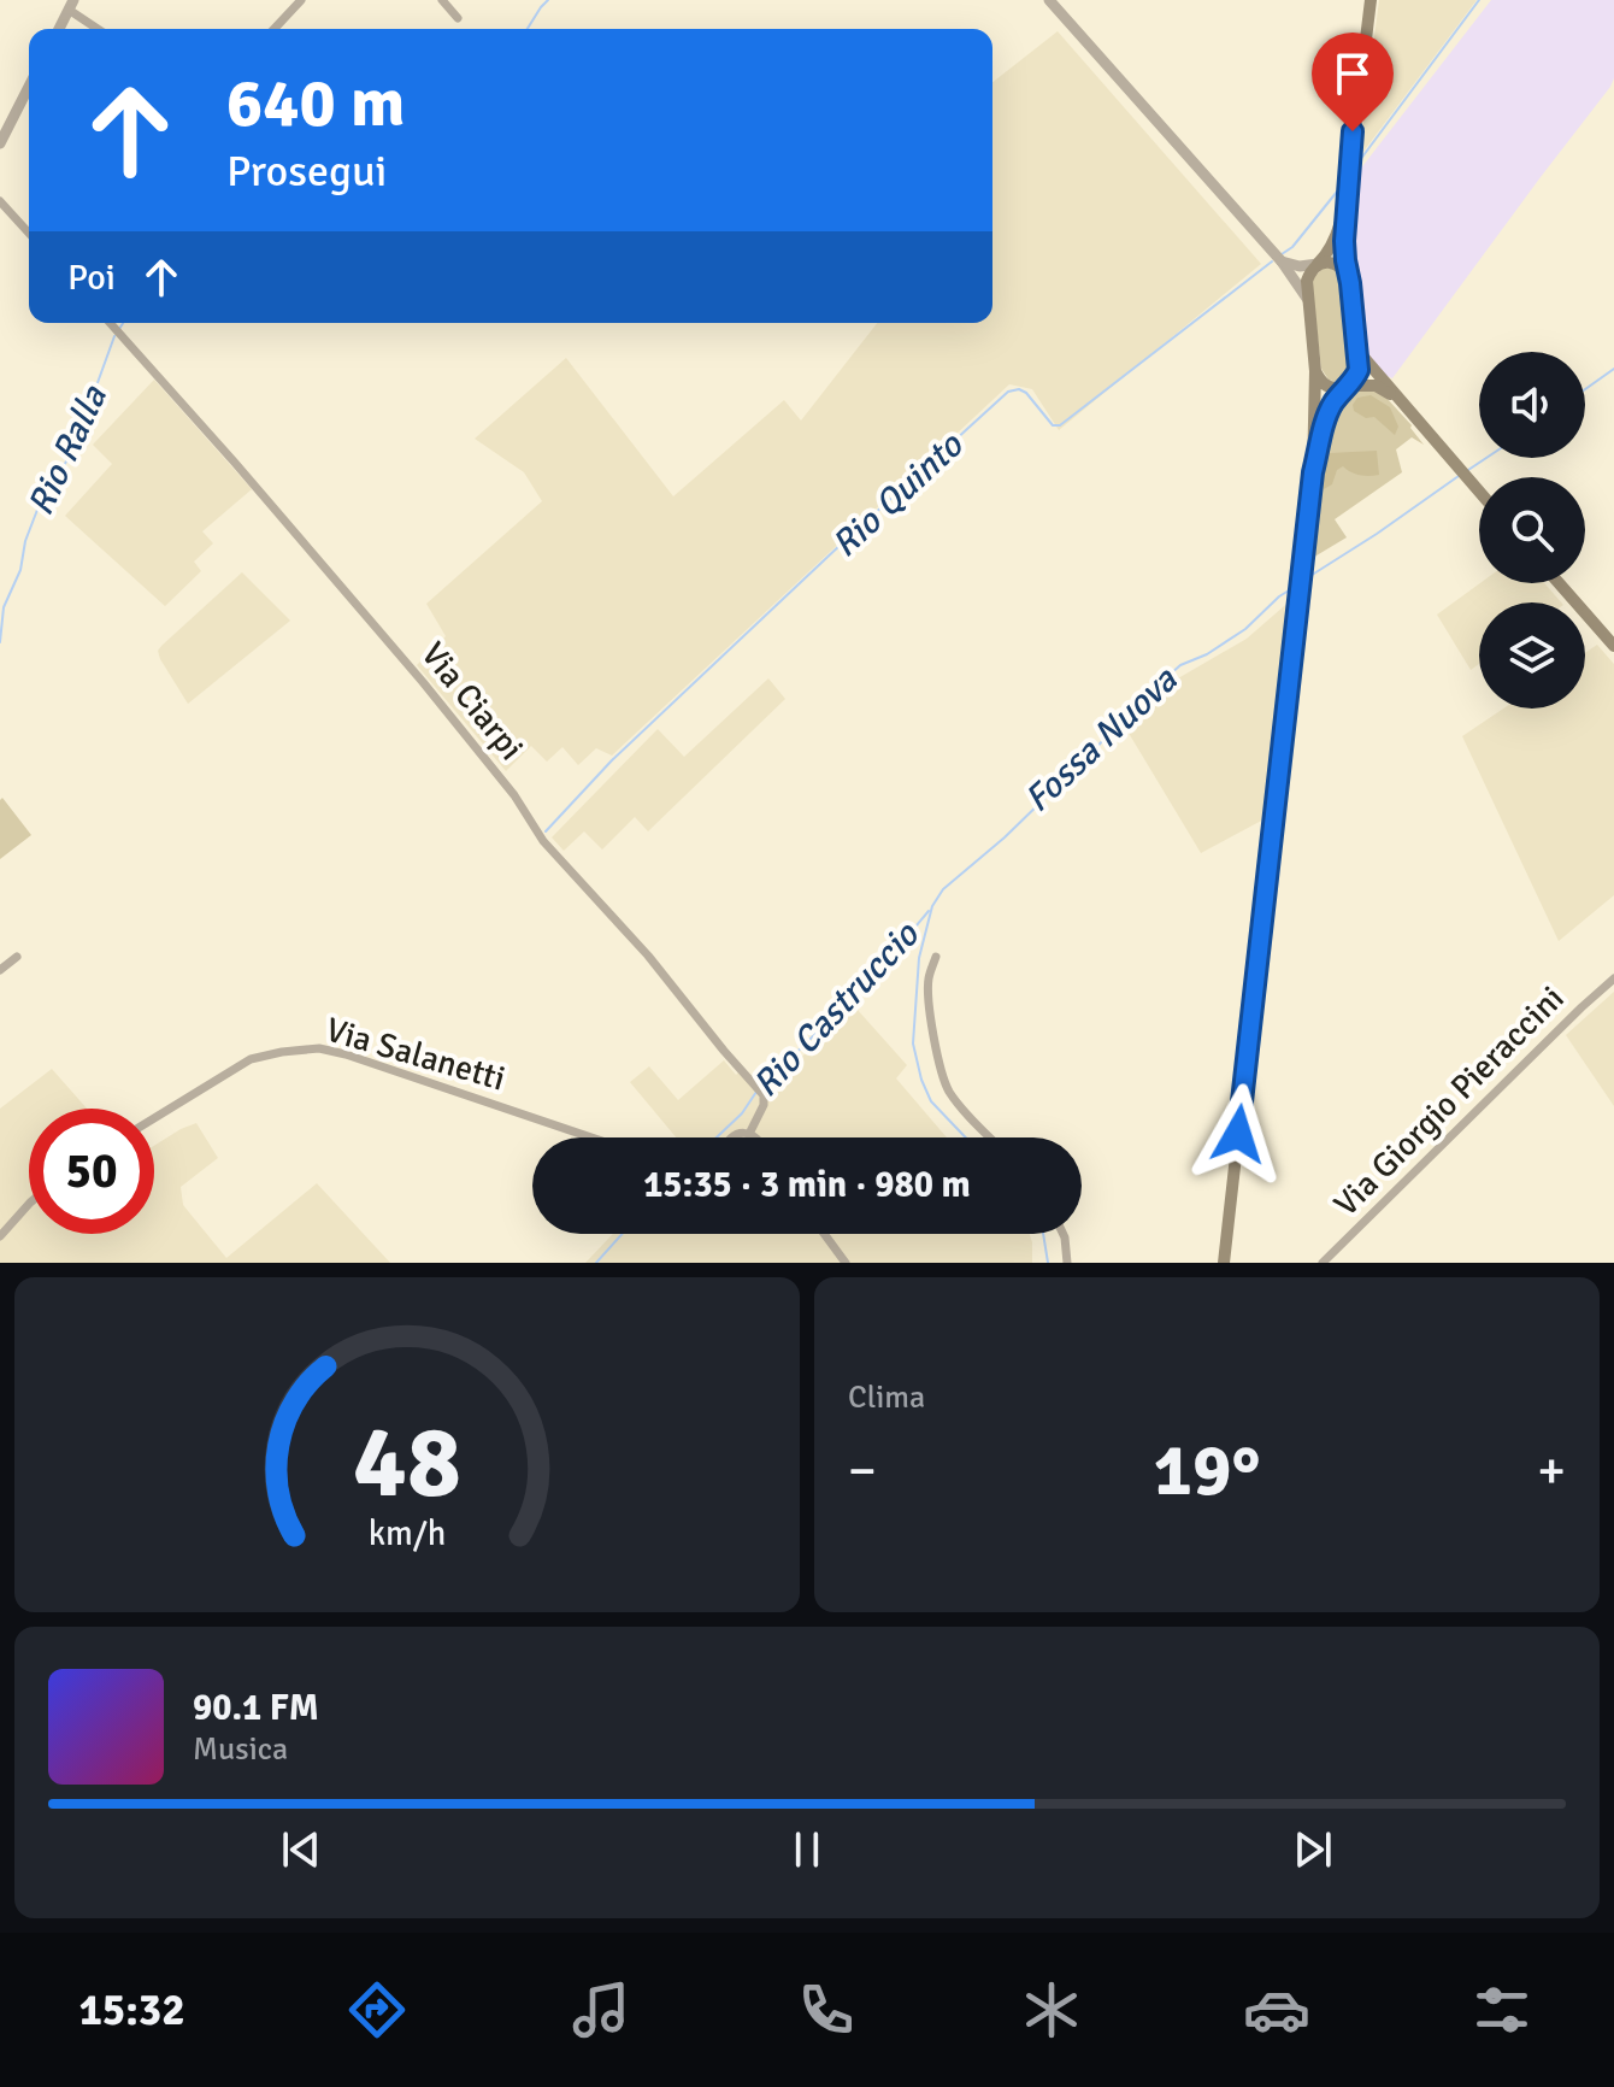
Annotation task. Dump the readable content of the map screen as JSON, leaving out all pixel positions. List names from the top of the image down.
{
  "streets": {
    "street": ["Via Ciarpi", "Via Salanetti", "Via Giorgio Pieraccini"]
  },
  "water": [
    "Rio Ralla",
    "Rio Quinto",
    "Fossa Nuova",
    "Rio Castruccio"
  ],
  "page": {
    "turn": ["640 m", "Prosegui"],
    "then": "Poi",
    "limit": "50",
    "trip": "15:35 · 3 min · 980 m",
    "tile": "Clima",
    "heat": ["−", "19°", "+"],
    "song": ["90.1 FM", "Musica"],
    "tabs": "15:32",
    "gauge": ["48", "km/h"]
  }
}
